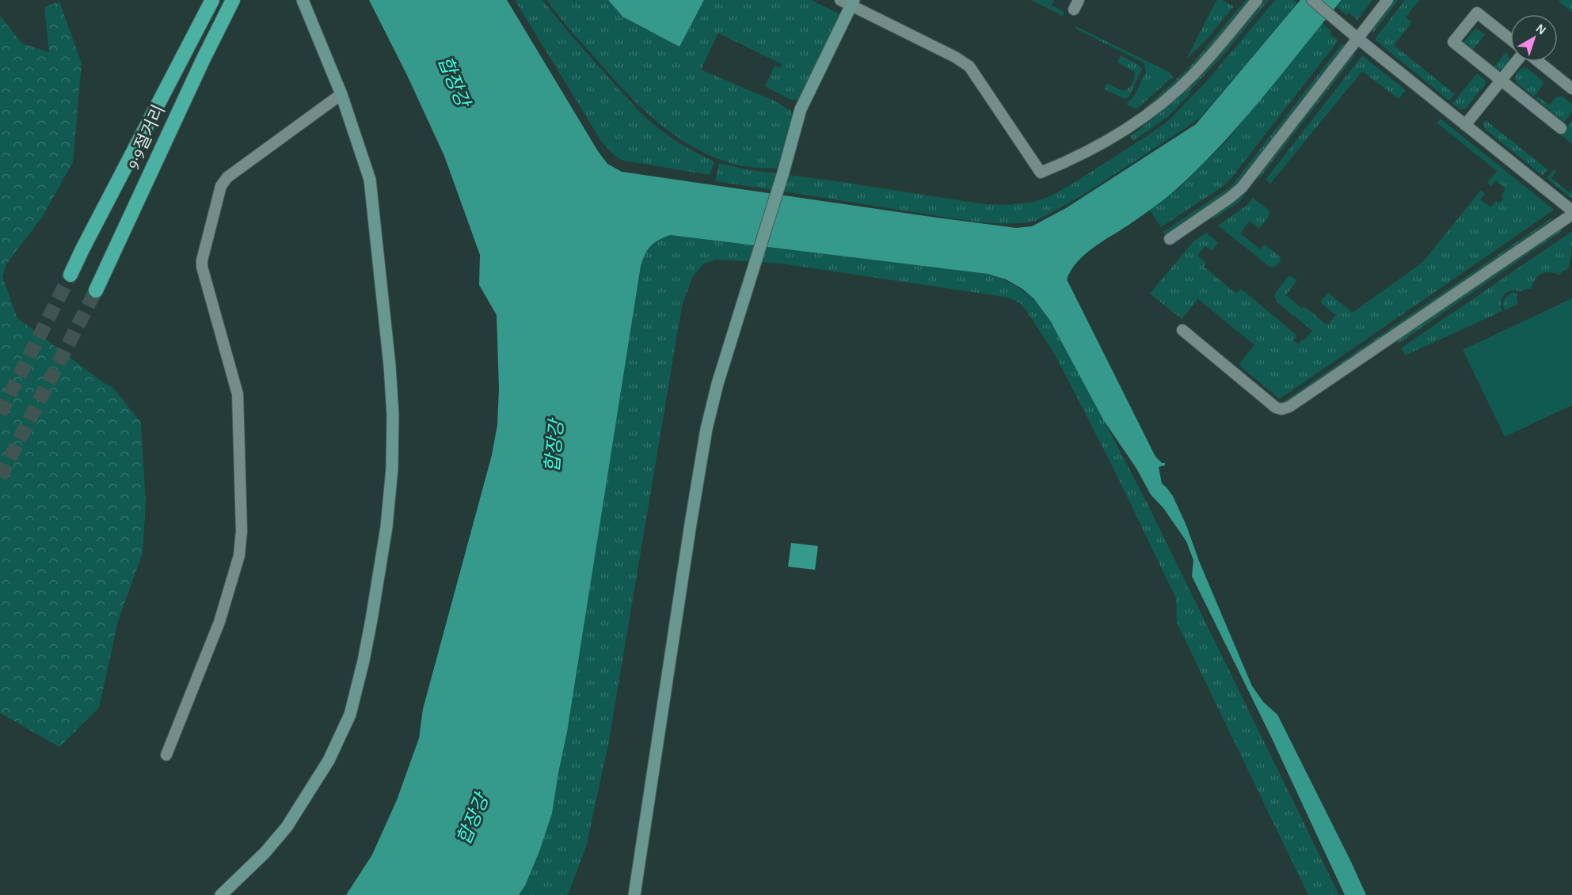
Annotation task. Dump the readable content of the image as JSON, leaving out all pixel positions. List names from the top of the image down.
{
  "streets": {
    "highway": ["9·9절거리"]
  },
  "water": ["합장강"],
  "north": "top right"
}
